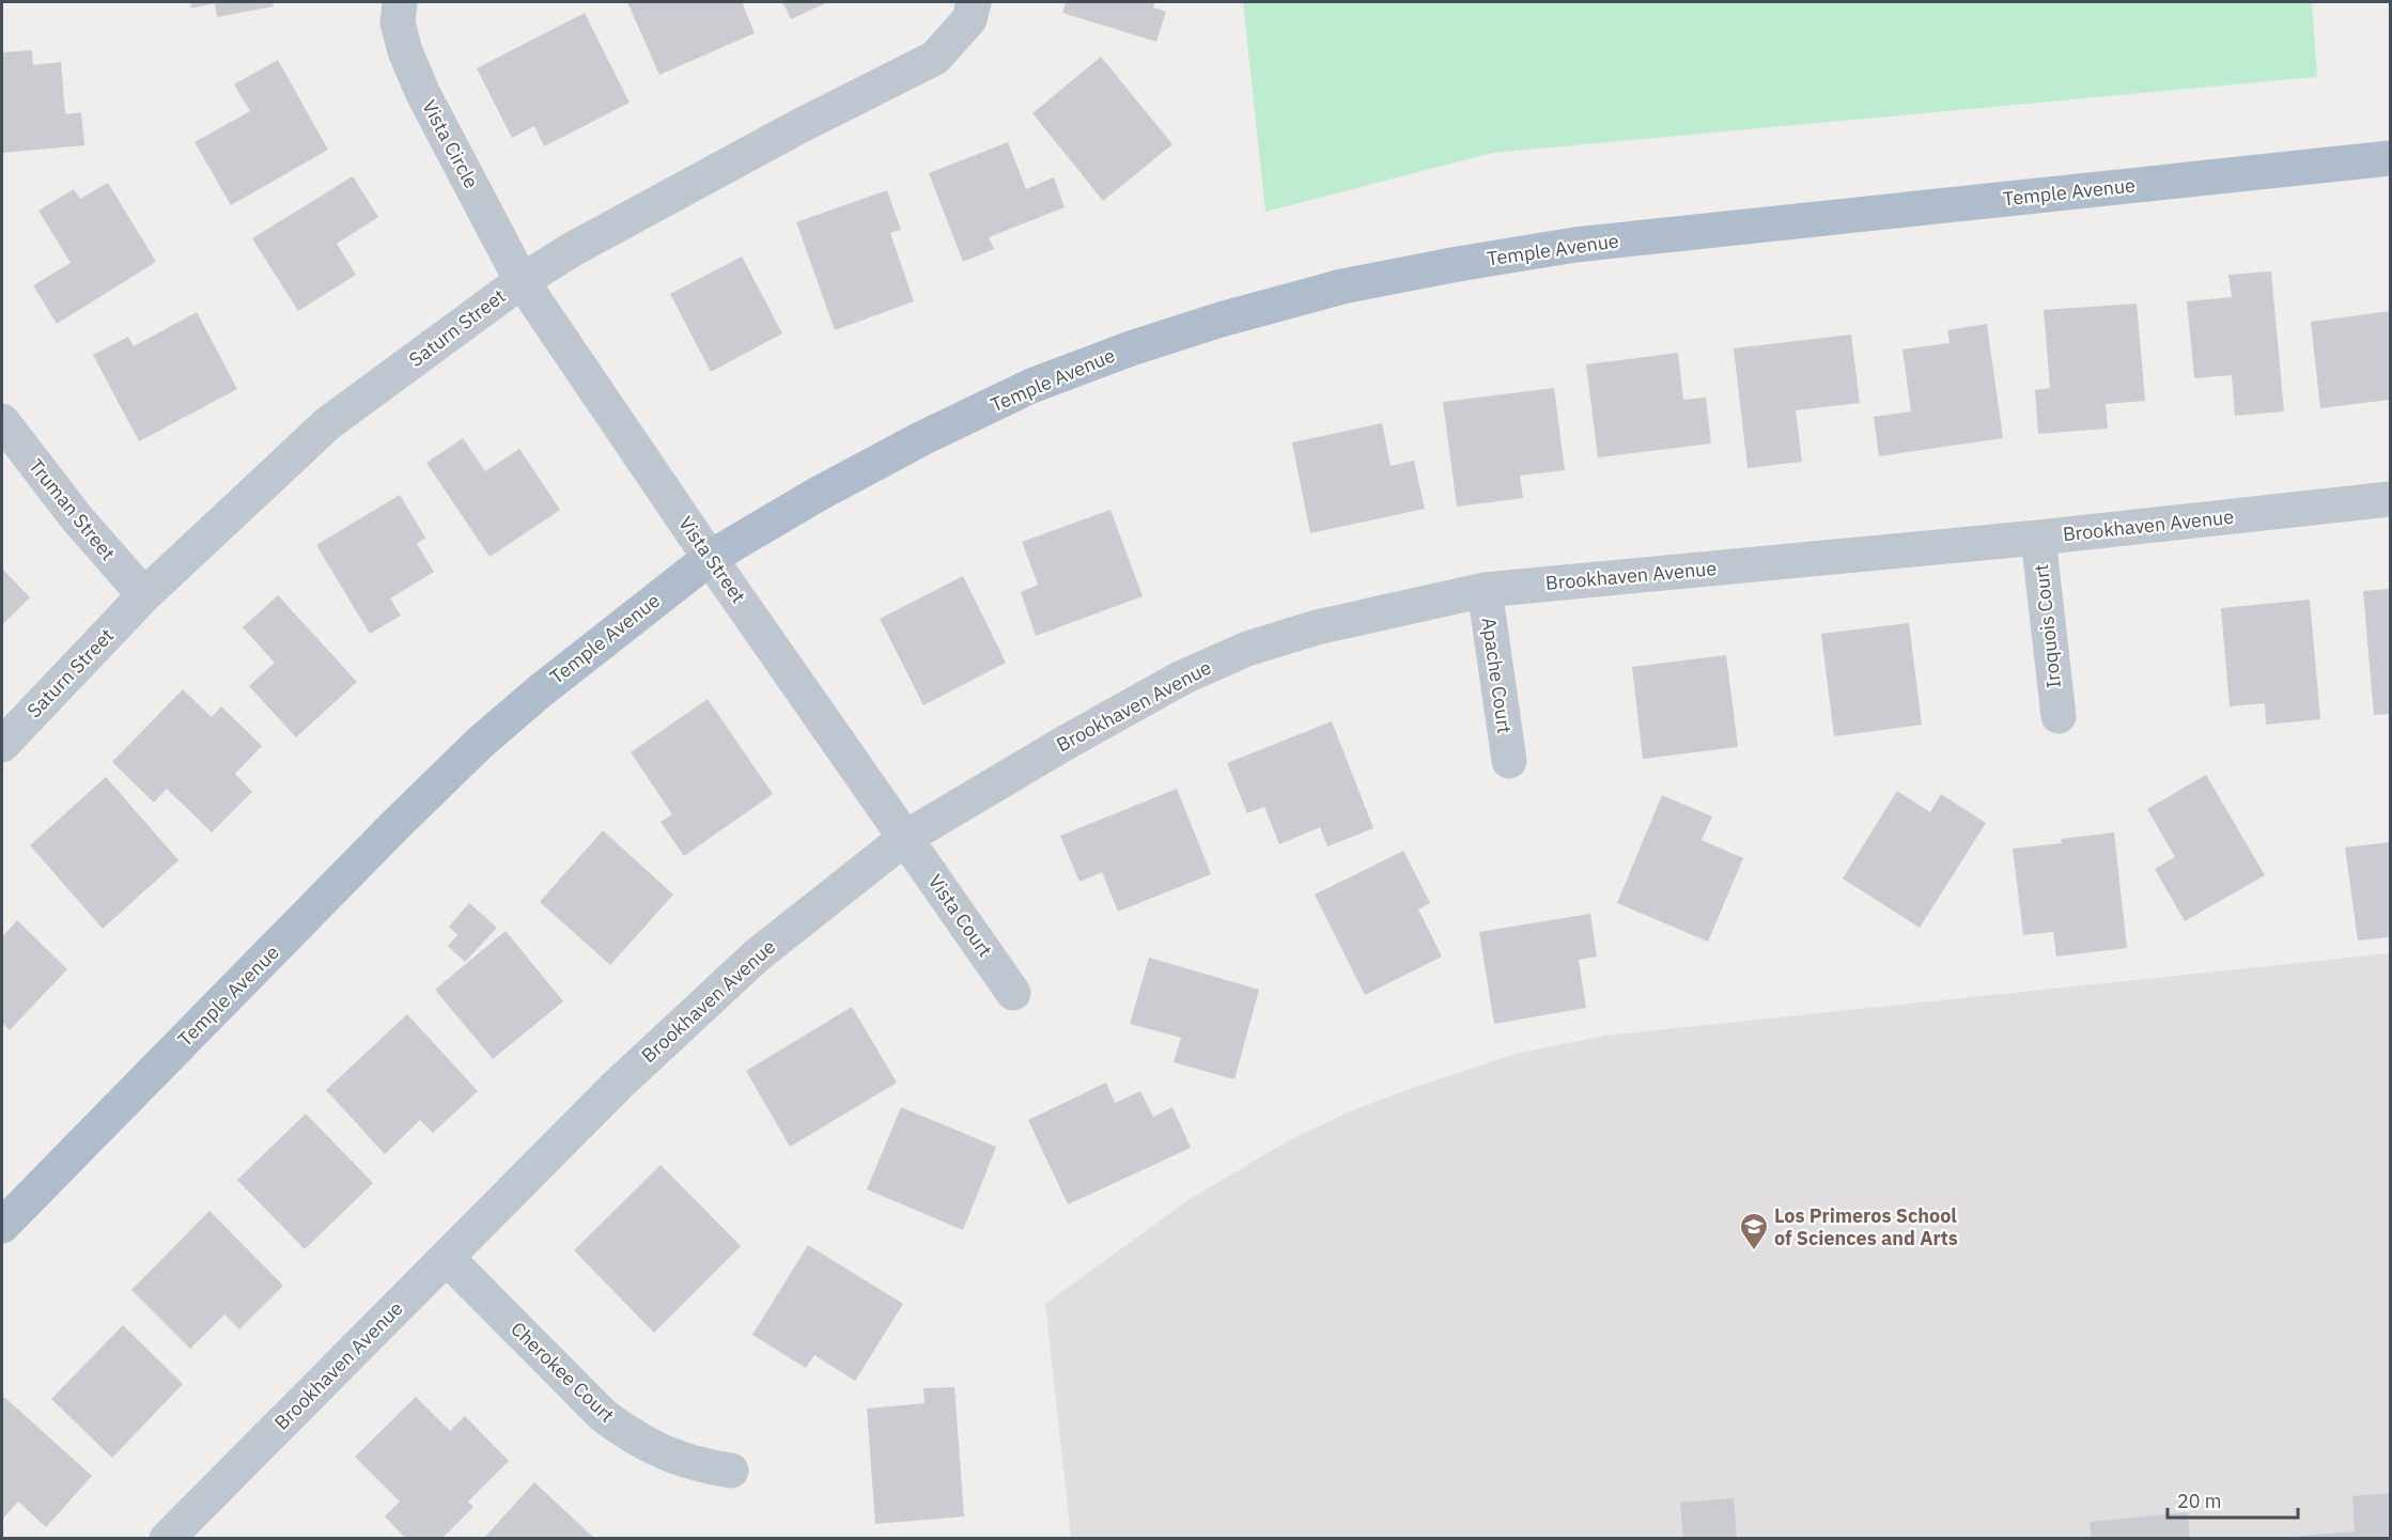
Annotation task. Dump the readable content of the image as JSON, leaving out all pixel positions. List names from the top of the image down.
{
  "streets": {
    "main road": ["Temple Avenue"],
    "street": [
      "Vista Circle",
      "Saturn Street",
      "Truman Street",
      "Brookhaven Avenue",
      "Vista Street",
      "Iroquois Court",
      "Apache Court",
      "Vista Court",
      "Cherokee Court"
    ]
  },
  "crossings": [
    ["Vista Circle", "Saturn Street"],
    ["Vista Circle", "Vista Street"],
    ["Temple Avenue", "Vista Street"],
    ["Saturn Street", "Truman Street"],
    ["Saturn Street", "Vista Street"],
    ["Brookhaven Avenue", "Vista Street"],
    ["Brookhaven Avenue", "Iroquois Court"],
    ["Brookhaven Avenue", "Apache Court"],
    ["Brookhaven Avenue", "Vista Court"],
    ["Brookhaven Avenue", "Cherokee Court"],
    ["Vista Street", "Vista Court"]
  ],
  "places": {
    "school or university": ["Los Primeros School of Sciences and Arts"]
  },
  "scale_bar": "20 m"
}
